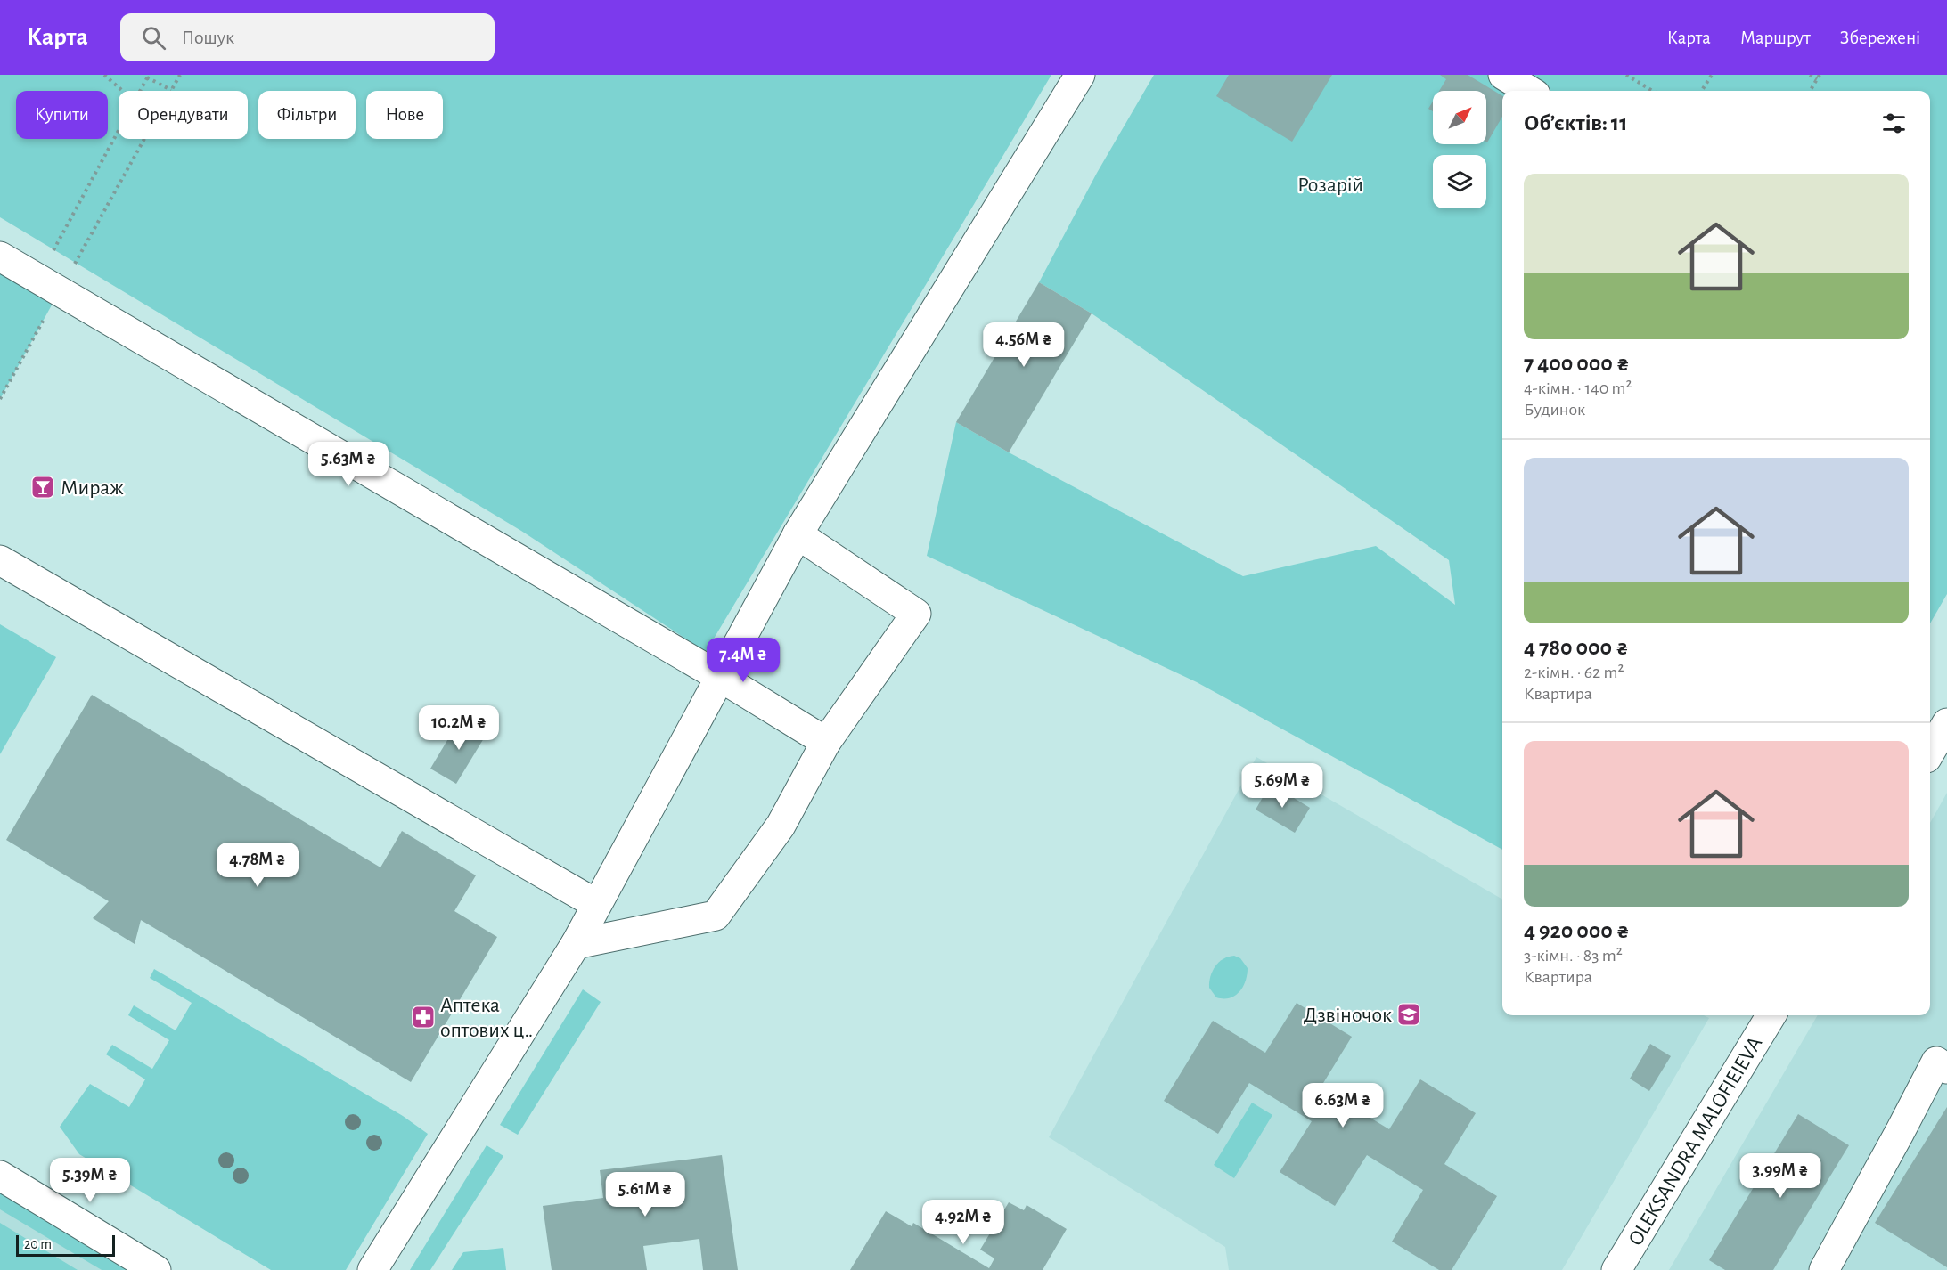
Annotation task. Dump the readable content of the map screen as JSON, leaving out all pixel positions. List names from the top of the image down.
{
  "streets": {
    "street": ["OLEKSANDRA MALOFIEIEVA"]
  },
  "parks": ["Розарій"],
  "places": {
    "bar": ["Мираж"],
    "school or university": ["Дзвіночок"],
    "pharmacy": ["Аптека оптових ц‥"]
  },
  "scale_bar": "20 m",
  "north": "top right",
  "page": {
    "header": "Карта",
    "search": "Пошук",
    "nav": ["Карта", "Маршрут", "Збережені"],
    "chip": [
      "Купити",
      "Орендувати",
      "Фільтри",
      "Нове"
    ],
    "heading": "Об’єктів: 11",
    "list": [
      {
        "name": "7 400 000 ₴",
        "note": "4-кімн. · 140 m² · Будинок"
      },
      {
        "name": "4 780 000 ₴",
        "note": "2-кімн. · 62 m² · Квартира"
      },
      {
        "name": "4 920 000 ₴",
        "note": "3-кімн. · 83 m² · Квартира"
      }
    ],
    "price": [
      "4.56M ₴",
      "5.63M ₴",
      "7.4M ₴",
      "10.2M ₴",
      "5.69M ₴",
      "4.78M ₴",
      "6.63M ₴",
      "3.99M ₴",
      "5.39M ₴",
      "5.61M ₴",
      "4.92M ₴"
    ],
    "scale": "20 m"
  }
}
